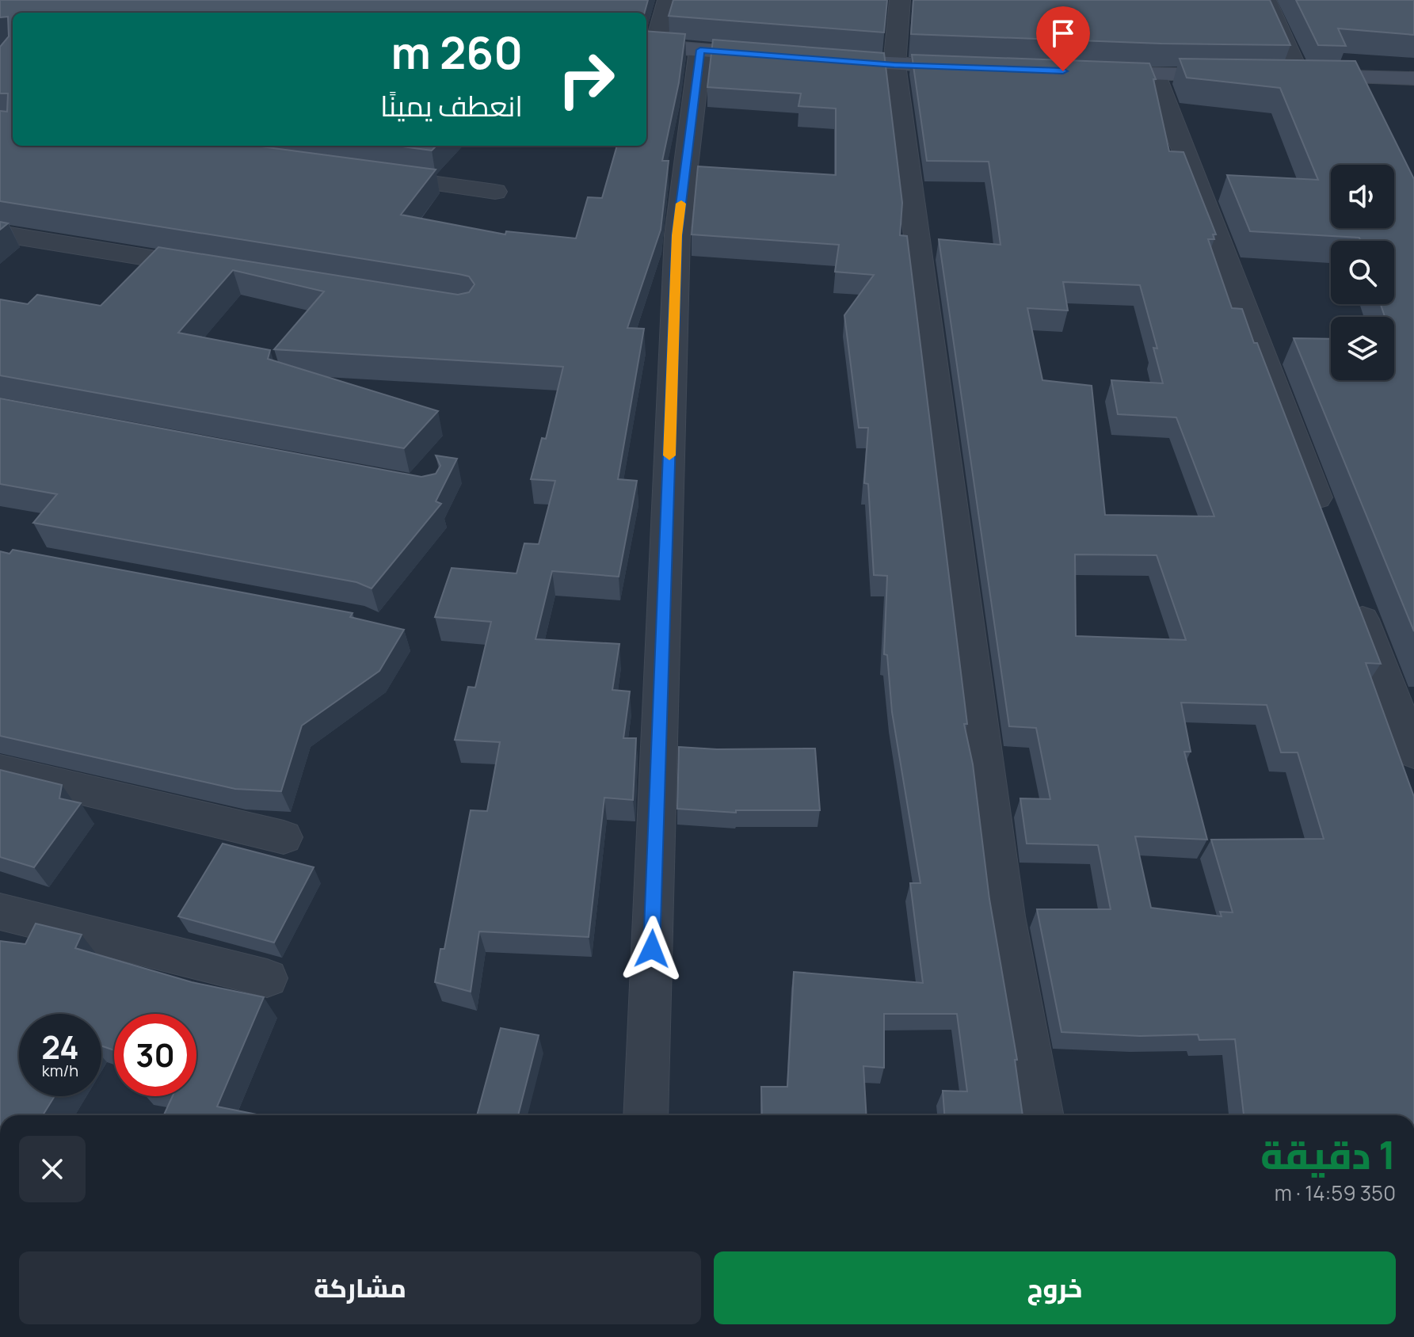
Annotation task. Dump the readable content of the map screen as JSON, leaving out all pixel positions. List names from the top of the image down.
{
  "page": {
    "turn": ["260 m", "انعطف يمينًا"],
    "speed": "24 km/h",
    "limit": "30",
    "heading": ["1 دقيقة", "350 m · 14:59"],
    "buttons": ["خروج", "مشاركة"]
  }
}
